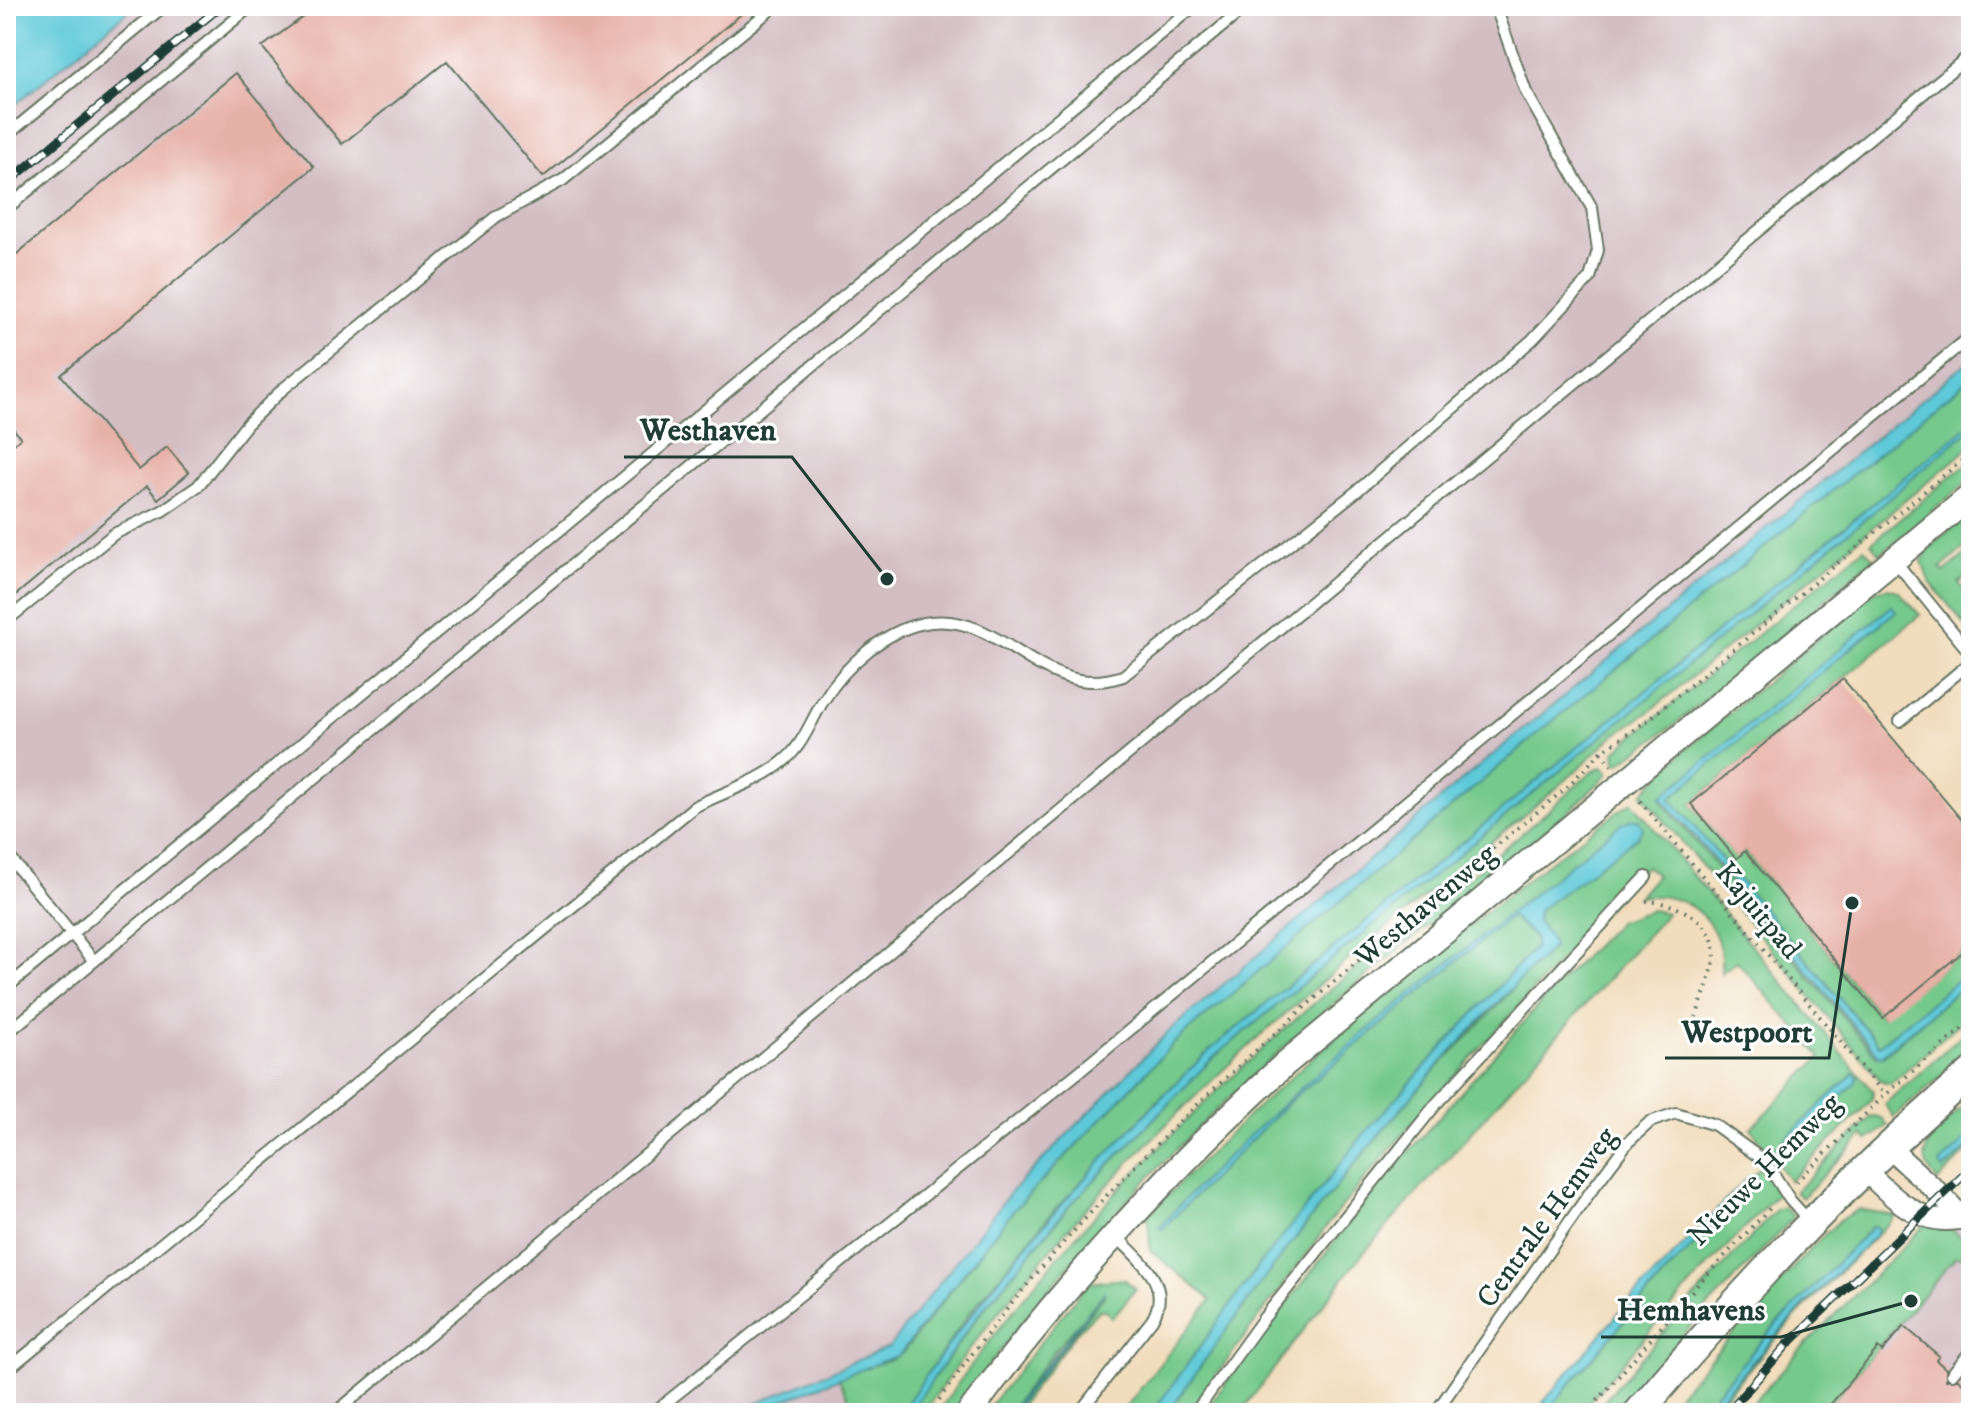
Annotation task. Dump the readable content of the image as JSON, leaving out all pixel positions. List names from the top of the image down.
{
  "streets": {
    "street": ["Westhavenweg"],
    "lane": ["Centrale Hemweg"],
    "path": ["Kajuitpad", "Nieuwe Hemweg"]
  },
  "crossings": [
    ["Westhavenweg", "Kajuitpad"],
    ["Kajuitpad", "Nieuwe Hemweg"],
    ["Nieuwe Hemweg", "Centrale Hemweg"]
  ],
  "places": ["Westhaven", "Westpoort", "Hemhavens"]
}
